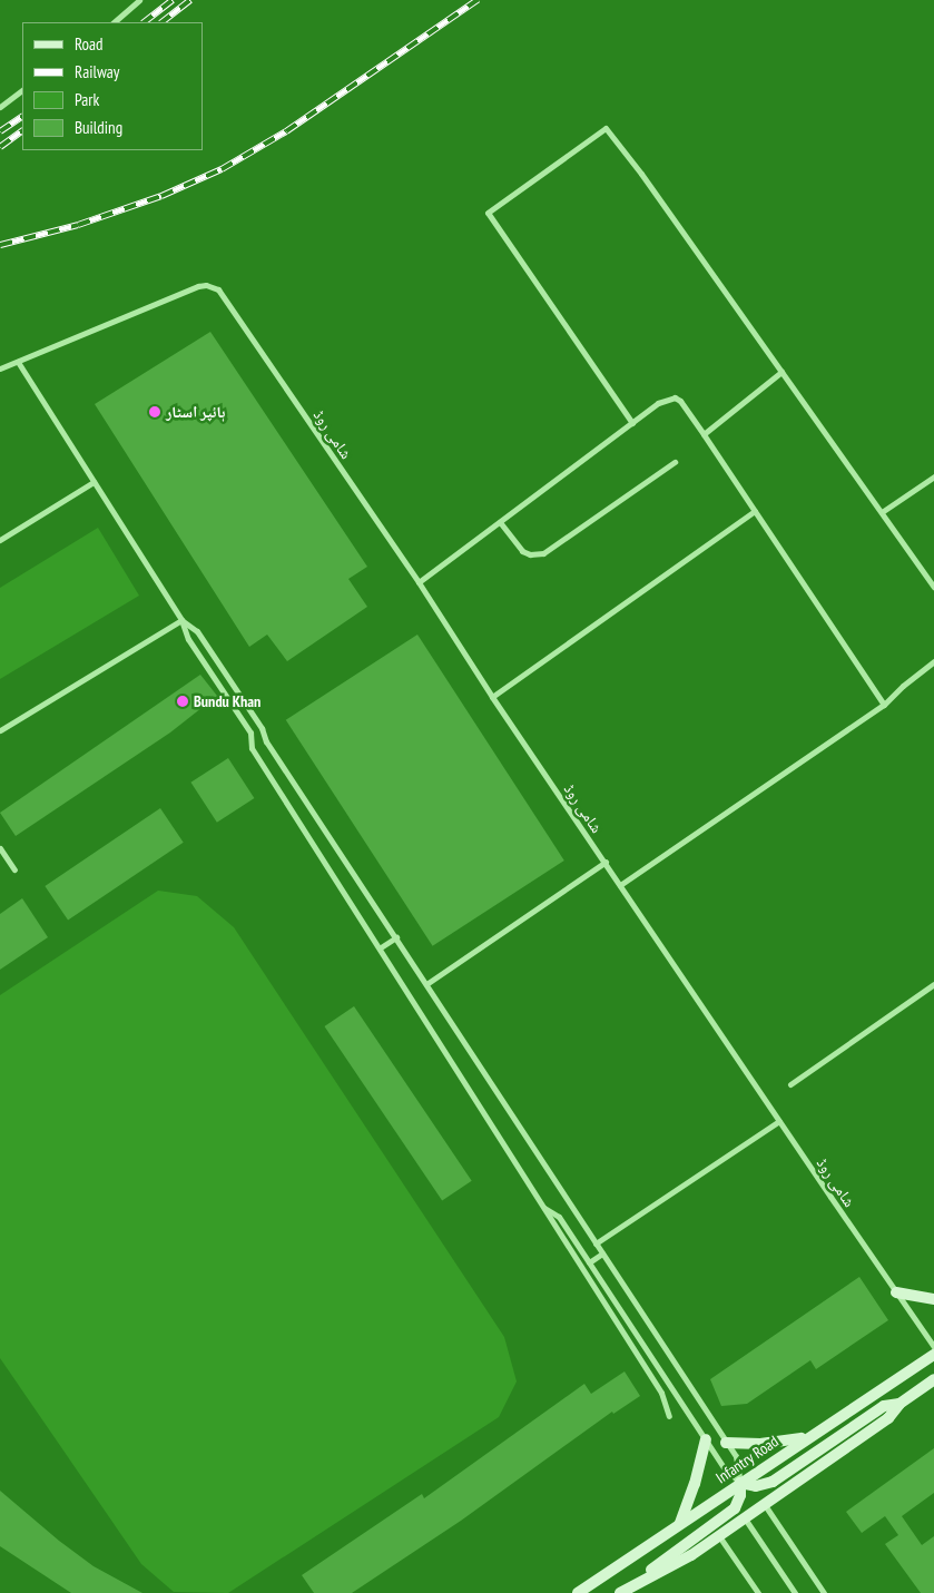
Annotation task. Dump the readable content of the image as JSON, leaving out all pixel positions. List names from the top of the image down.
{
  "streets": {
    "main road": ["Infantry Road"],
    "street": ["شامی روڈ"]
  },
  "places": ["ہائپر اسٹار", "Bundu Khan"],
  "legend": [
    "Road",
    "Railway",
    "Park",
    "Building"
  ]
}
